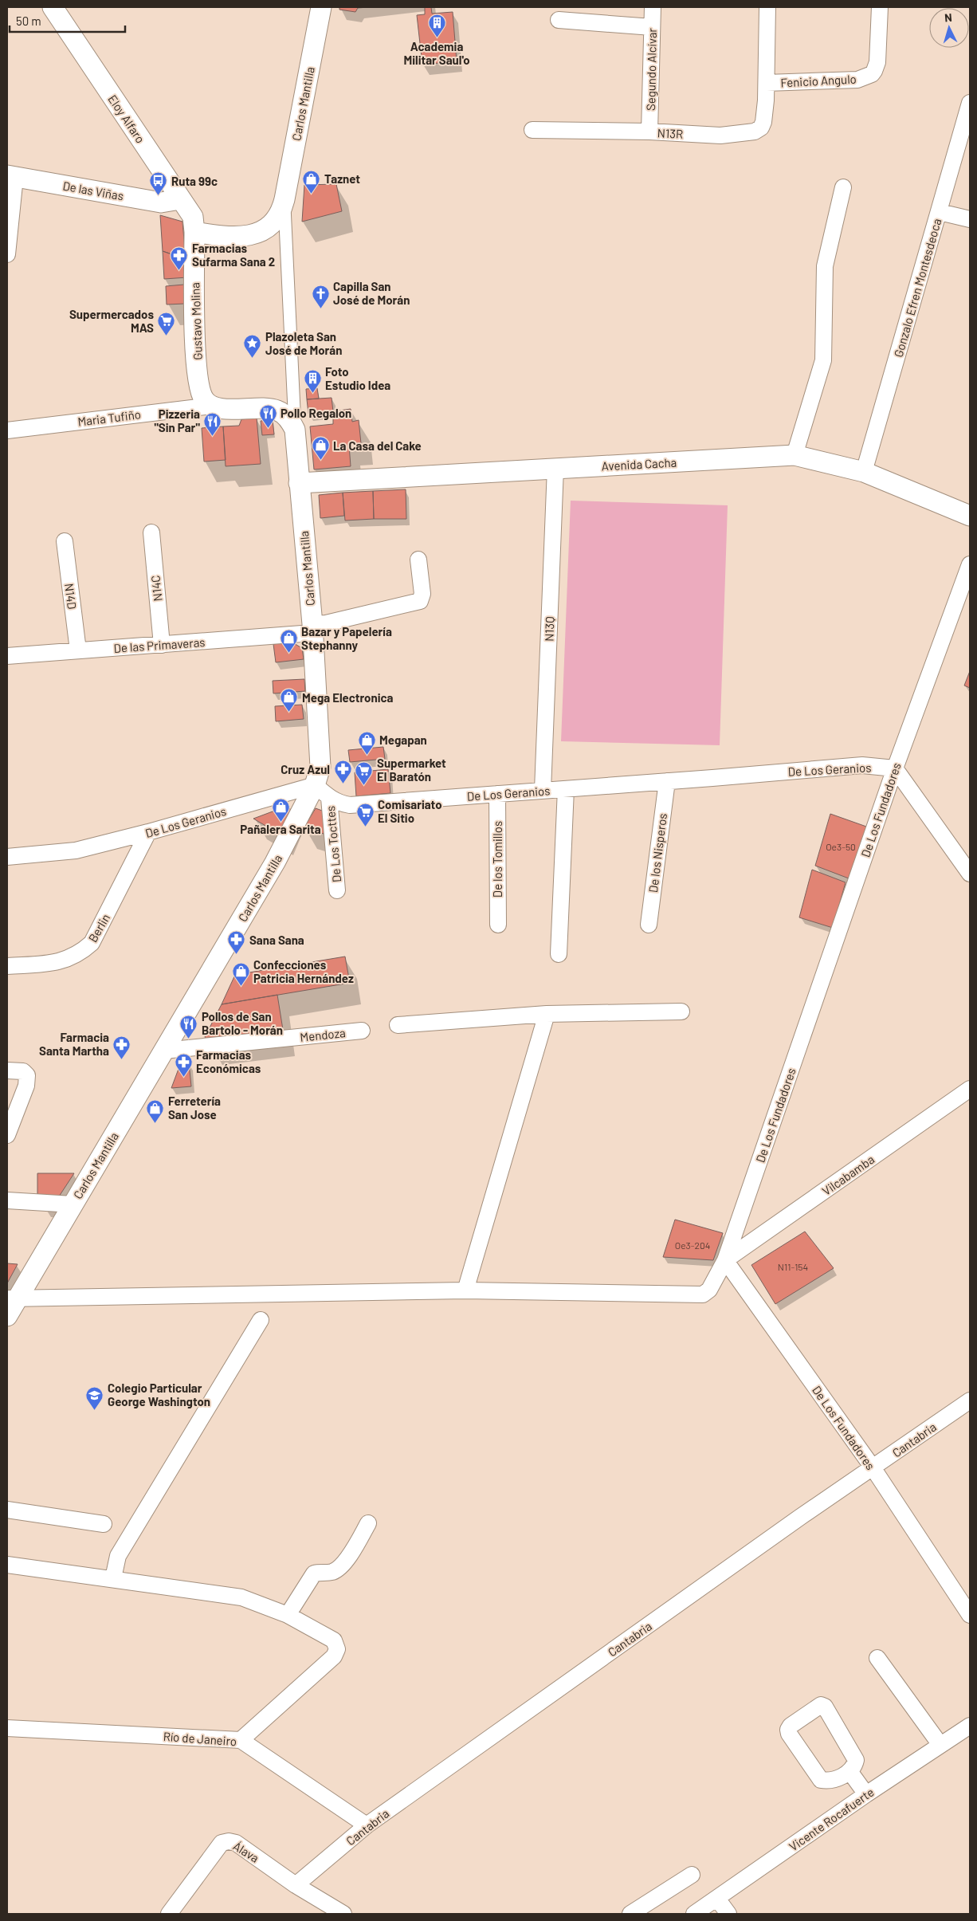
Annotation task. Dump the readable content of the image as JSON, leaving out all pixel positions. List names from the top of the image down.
{
  "streets": {
    "street": [
      "Segundo Alcívar",
      "Fenicio Angulo",
      "Carlos Mantilla",
      "Eloy Alfaro",
      "N13R",
      "De las Viñas",
      "Gonzalo Efren Montesdeoca",
      "Gustavo Molina",
      "Maria Tufiño",
      "Avenida Cacha",
      "N14C",
      "N14D",
      "N13Q",
      "De las Primaveras",
      "De Los Geranios",
      "De Los Fundadores",
      "De Los Tocttes",
      "De los Nisperos",
      "De los Tomillos",
      "Berlin",
      "Mendoza",
      "Vilcabamba",
      "Cantabria",
      "Río de Janeiro",
      "Vicente Rocafuerte",
      "Álava"
    ]
  },
  "crossings": [
    ["Segundo Alcívar", "N13R"],
    ["Fenicio Angulo", "N13R"],
    ["Carlos Mantilla", "Avenida Cacha"],
    ["Carlos Mantilla", "De las Primaveras"],
    ["Carlos Mantilla", "De Los Geranios"],
    ["Carlos Mantilla", "De Los Tocttes"],
    ["Carlos Mantilla", "Mendoza"],
    ["Eloy Alfaro", "De las Viñas"],
    ["Eloy Alfaro", "Gustavo Molina"],
    ["Gonzalo Efren Montesdeoca", "Avenida Cacha"],
    ["Gustavo Molina", "Maria Tufiño"],
    ["Avenida Cacha", "N13Q"],
    ["N14C", "De las Primaveras"],
    ["N14D", "De las Primaveras"],
    ["N13Q", "De Los Geranios"],
    ["De Los Geranios", "De Los Fundadores"],
    ["De Los Geranios", "De Los Tocttes"],
    ["De Los Geranios", "De los Nisperos"],
    ["De Los Geranios", "De los Tomillos"],
    ["De Los Geranios", "Berlin"],
    ["De Los Fundadores", "Vilcabamba"],
    ["De Los Fundadores", "Cantabria"],
    ["Cantabria", "Río de Janeiro"],
    ["Cantabria", "Álava"]
  ],
  "places": {
    "building": ["Academia Militar Saul'o", "Foto Estudio Idea"],
    "shop": [
      "Taznet",
      "La Casa del Cake",
      "Bazar y Papelería Stephanny",
      "Mega Electronica",
      "Megapan",
      "Pañalera Sarita",
      "Confecciones Patricia Hernández",
      "Ferretería San Jose"
    ],
    "bus stop": ["Ruta 99c"],
    "pharmacy": [
      "Farmacias Sufarma Sana 2",
      "Cruz Azul",
      "Sana Sana",
      "Farmacia Santa Martha",
      "Farmacias Económicas"
    ],
    "church": ["Capilla San José de Morán"],
    "supermarket": ["Supermercados MAS", "Supermarket El Baratón", "Comisariato El Sitio"],
    "place": ["Plazoleta San José de Morán"],
    "restaurant": ["Pollo Regalon", "Pizzeria \"Sin Par\"", "Pollos de San Bartolo - Morán"],
    "school or university": ["Colegio Particular George Washington"]
  },
  "house_numbers": ["Oe3-50", "Oe3-204", "N11-154"],
  "scale_bar": "50 m",
  "north": "top"
}
